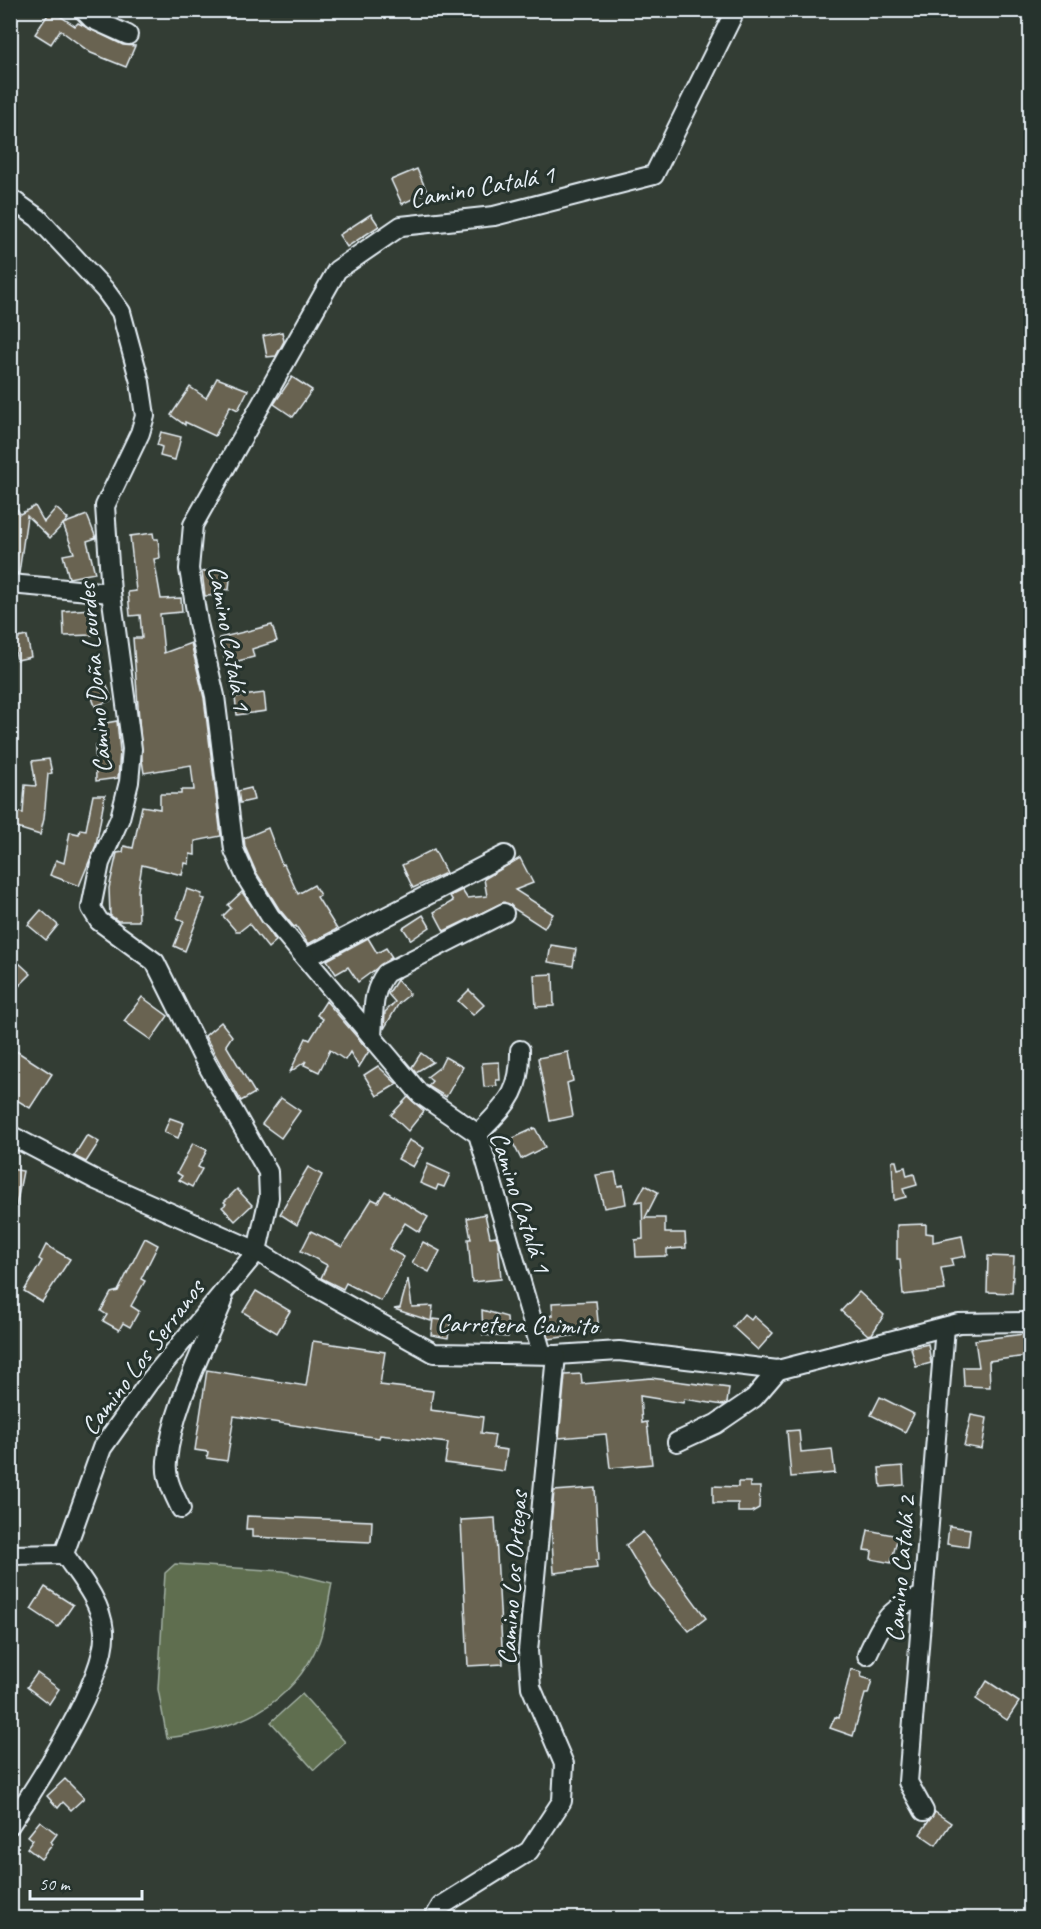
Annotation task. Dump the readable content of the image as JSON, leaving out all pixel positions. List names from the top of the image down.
{
  "streets": {
    "street": [
      "Camino Catalá 1",
      "Camino Doña Lourdes",
      "Carretera Caimito",
      "Camino Los Serranos",
      "Camino Catalá 2",
      "Camino Los Ortegas"
    ]
  },
  "crossings": [
    ["Camino Catalá 1", "Carretera Caimito"],
    ["Camino Catalá 1", "Camino Los Ortegas"],
    ["Camino Doña Lourdes", "Carretera Caimito"],
    ["Camino Doña Lourdes", "Camino Los Serranos"],
    ["Carretera Caimito", "Camino Los Serranos"],
    ["Carretera Caimito", "Camino Catalá 2"],
    ["Carretera Caimito", "Camino Los Ortegas"]
  ],
  "scale_bar": "50 m"
}
